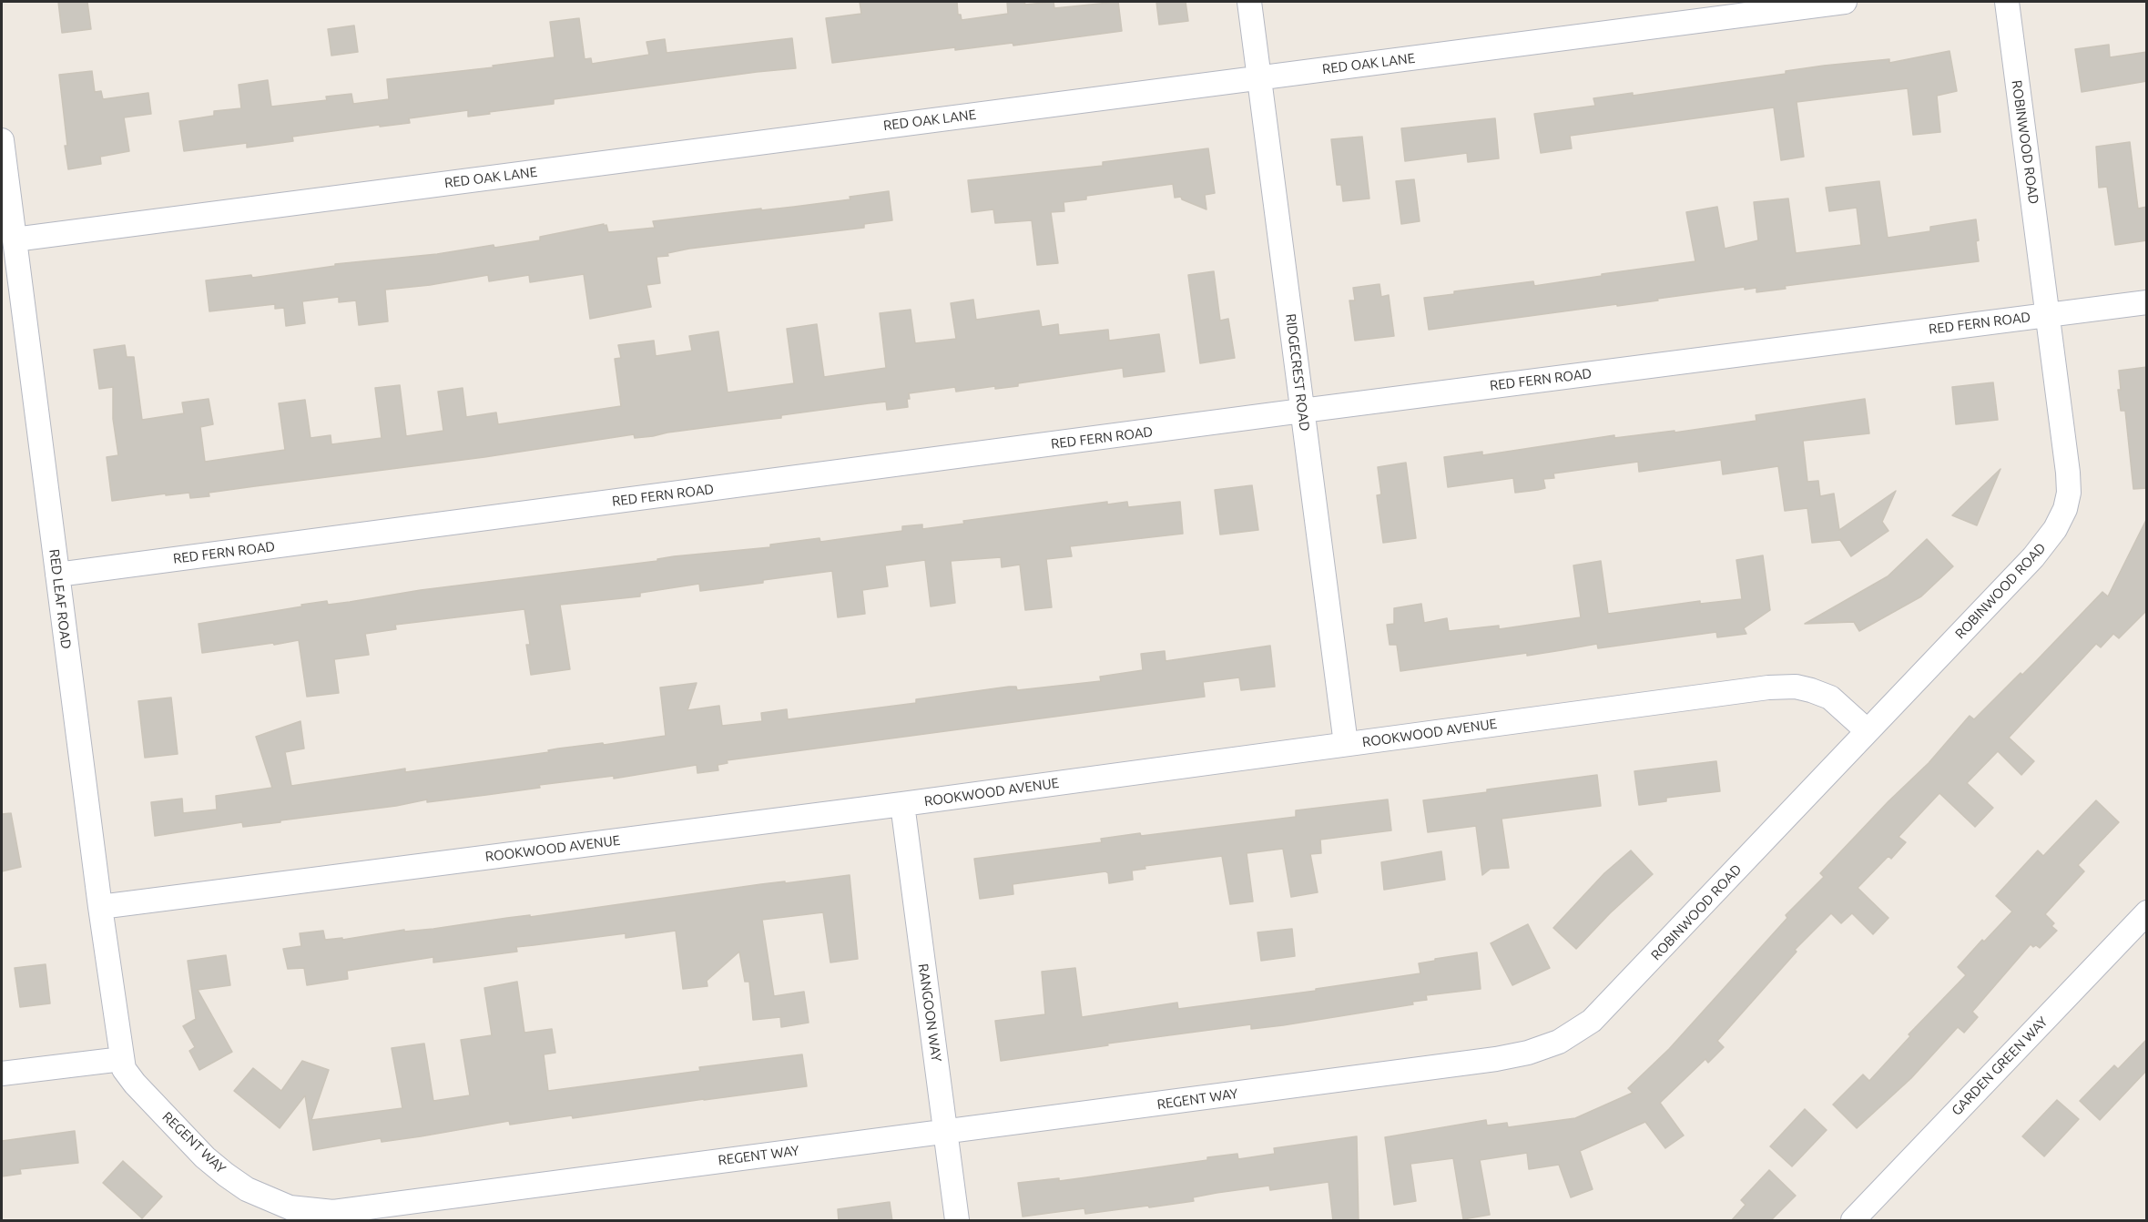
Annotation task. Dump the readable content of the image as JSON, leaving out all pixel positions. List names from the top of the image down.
{
  "streets": {
    "street": [
      "RED OAK LANE",
      "ROBINWOOD ROAD",
      "RED FERN ROAD",
      "RIDGECREST ROAD",
      "RED LEAF ROAD",
      "ROOKWOOD AVENUE",
      "RANGOON WAY",
      "GARDEN GREEN WAY",
      "REGENT WAY"
    ]
  },
  "crossings": [
    ["RED OAK LANE", "RIDGECREST ROAD"],
    ["RED OAK LANE", "RED LEAF ROAD"],
    ["ROBINWOOD ROAD", "RED FERN ROAD"],
    ["ROBINWOOD ROAD", "ROOKWOOD AVENUE"],
    ["ROBINWOOD ROAD", "REGENT WAY"],
    ["RED FERN ROAD", "RIDGECREST ROAD"],
    ["RED FERN ROAD", "RED LEAF ROAD"],
    ["RIDGECREST ROAD", "ROOKWOOD AVENUE"],
    ["RED LEAF ROAD", "ROOKWOOD AVENUE"],
    ["RED LEAF ROAD", "REGENT WAY"],
    ["ROOKWOOD AVENUE", "RANGOON WAY"],
    ["RANGOON WAY", "REGENT WAY"]
  ]
}
